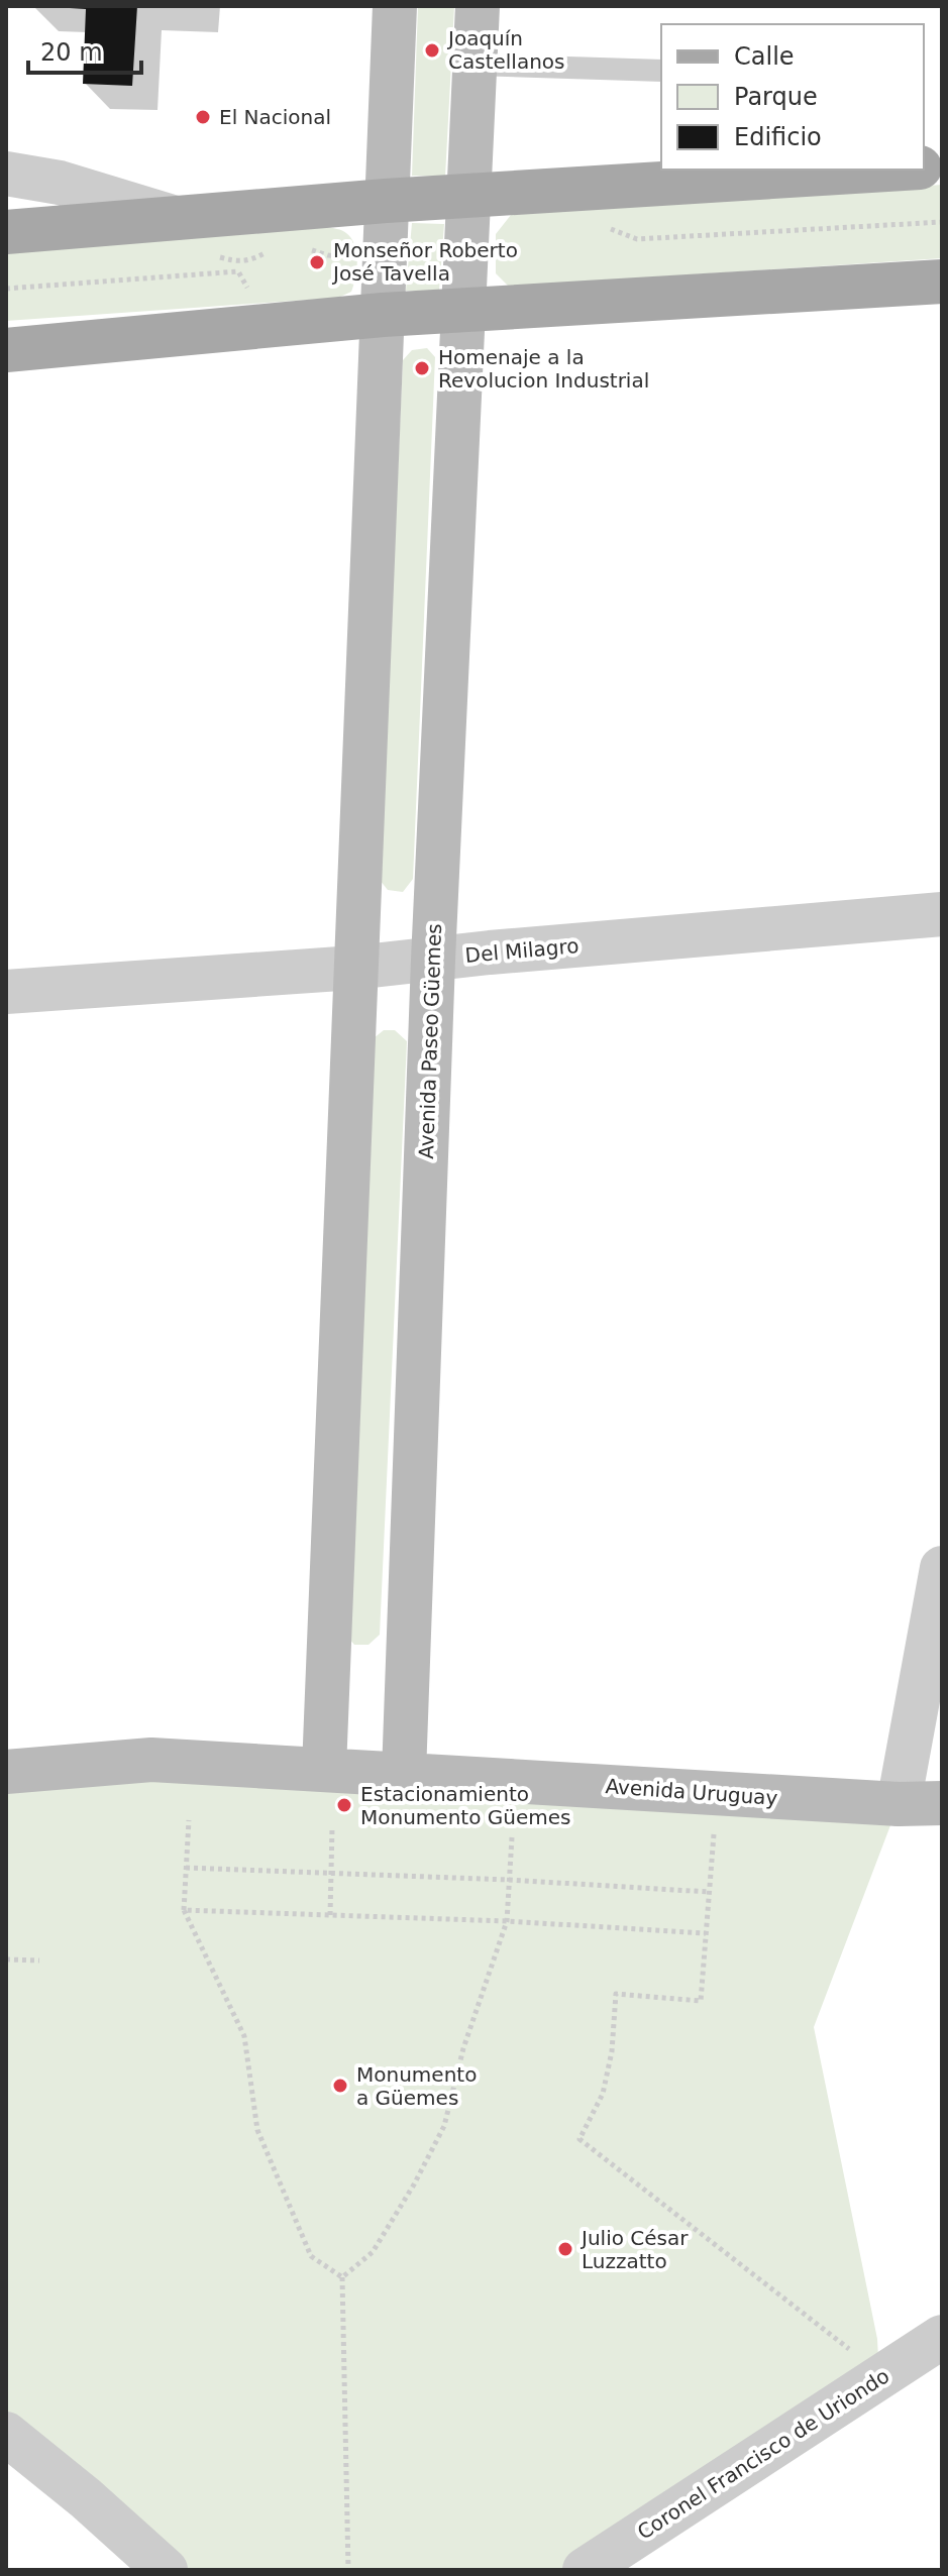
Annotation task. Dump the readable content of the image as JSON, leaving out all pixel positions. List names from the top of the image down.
{
  "streets": {
    "street": [
      "Del Milagro",
      "Avenida Paseo Güemes",
      "Avenida Uruguay",
      "Coronel Francisco de Uriondo"
    ]
  },
  "crossings": [
    ["Del Milagro", "Avenida Paseo Güemes"],
    ["Avenida Paseo Güemes", "Avenida Uruguay"]
  ],
  "places": [
    "Joaquín Castellanos",
    "El Nacional",
    "Monseñor Roberto José Tavella",
    "Homenaje a la Revolucion Industrial",
    "Estacionamiento Monumento Güemes",
    "Monumento a Güemes",
    "Julio César Luzzatto"
  ],
  "legend": ["Calle", "Parque", "Edificio"],
  "scale_bar": "20 m"
}
